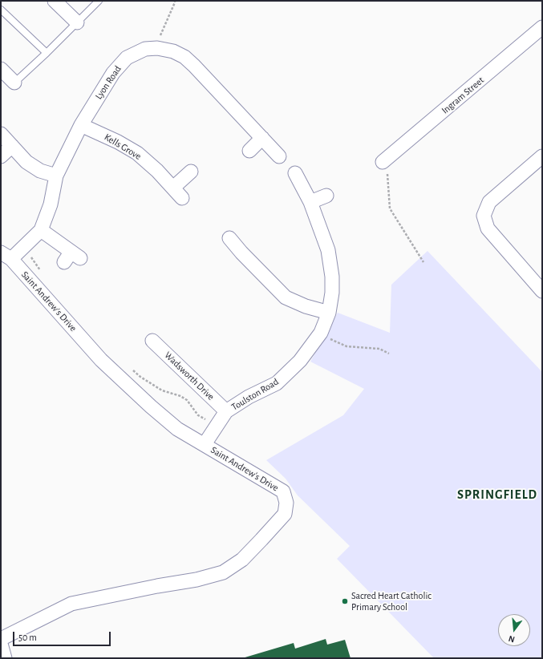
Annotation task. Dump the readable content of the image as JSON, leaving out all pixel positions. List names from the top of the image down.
{
  "streets": {
    "street": [
      "Lyon Road",
      "Ingram Street",
      "Kells Grove",
      "Saint Andrew's Drive",
      "Wadsworth Drive",
      "Toulston Road"
    ]
  },
  "crossings": [
    ["Lyon Road", "Kells Grove"],
    ["Lyon Road", "Saint Andrew's Drive"],
    ["Saint Andrew's Drive", "Toulston Road"],
    ["Wadsworth Drive", "Toulston Road"]
  ],
  "districts": ["SPRINGFIELD"],
  "places": ["Sacred Heart Catholic Primary School"],
  "scale_bar": "50 m",
  "north": "bottom"
}
